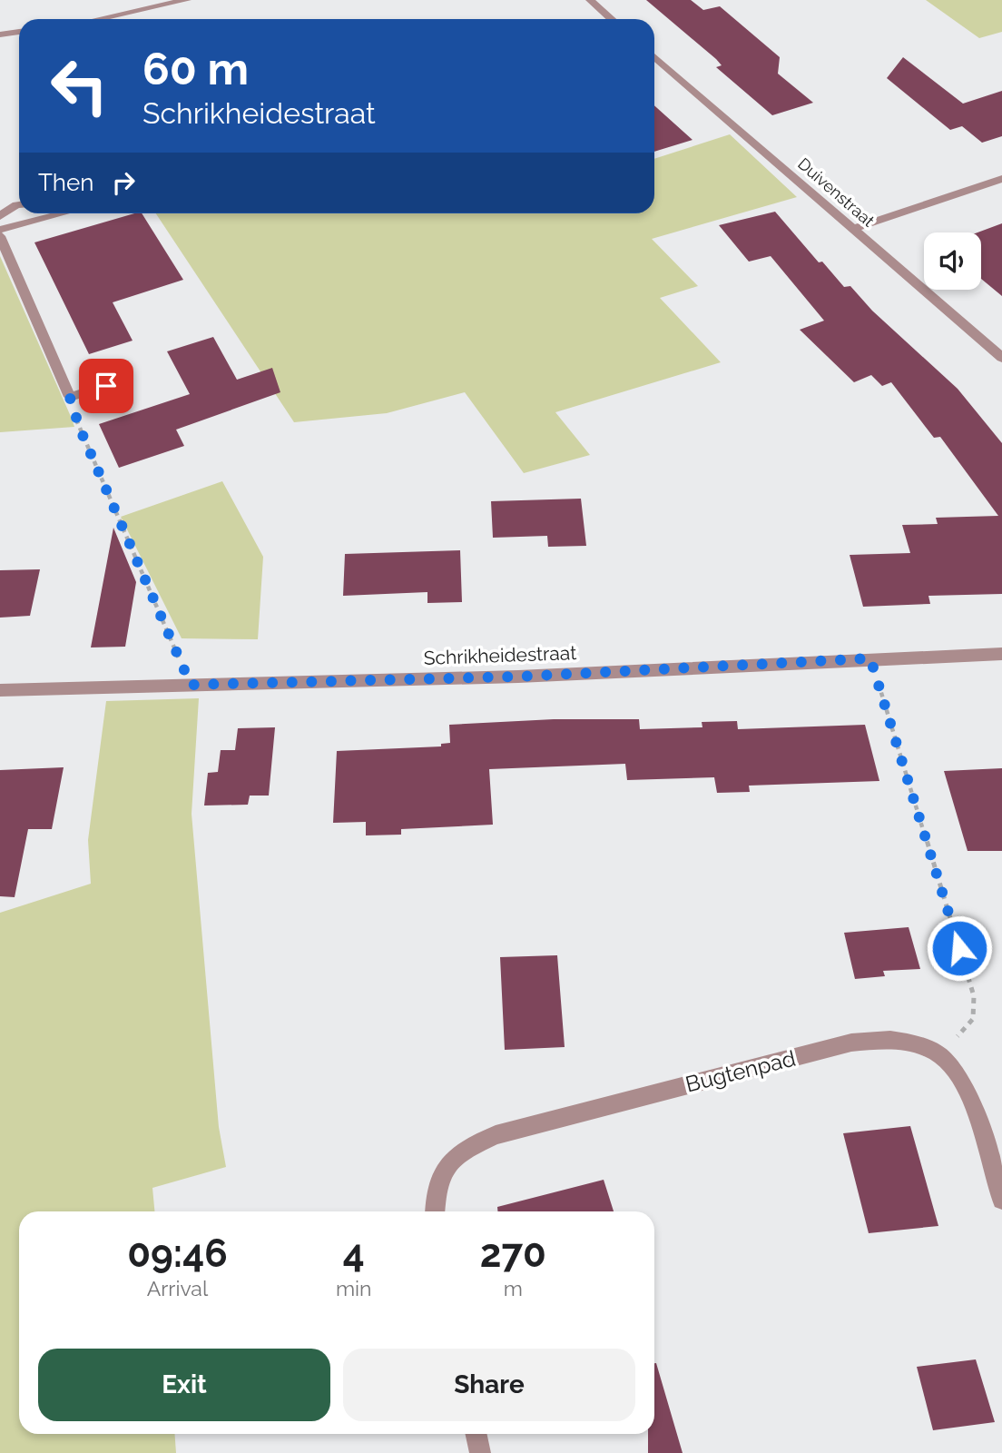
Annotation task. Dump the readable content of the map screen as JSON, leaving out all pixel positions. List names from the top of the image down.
{
  "streets": {
    "street": ["Duivenstraat", "Schrikheidestraat", "Bugtenpad"]
  },
  "page": {
    "turn": ["60 m", "Schrikheidestraat"],
    "then": "Then",
    "eta": [
      "09:46",
      "Arrival",
      "4",
      "min",
      "270",
      "m"
    ],
    "buttons": ["Exit", "Share"]
  }
}
